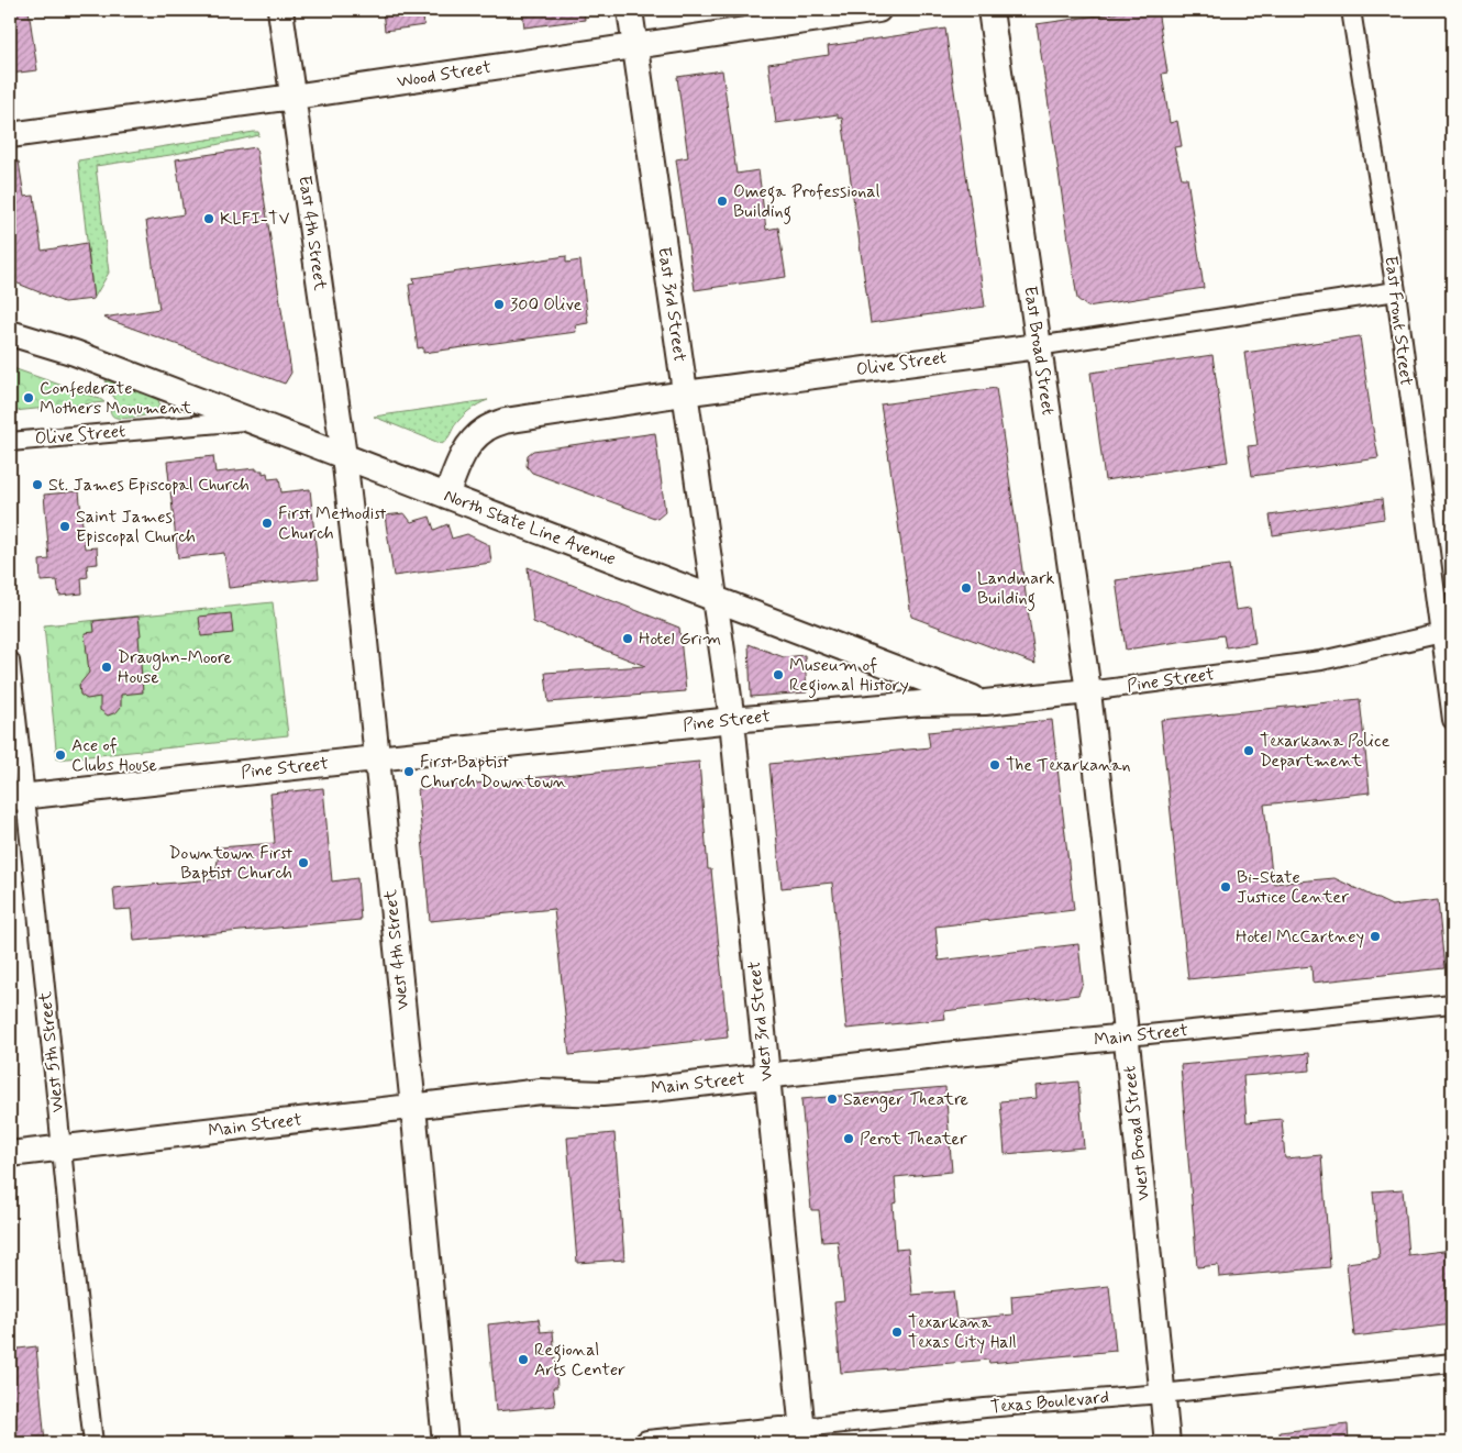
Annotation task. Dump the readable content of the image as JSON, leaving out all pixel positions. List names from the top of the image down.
{
  "streets": {
    "street": [
      "Wood Street",
      "East 4th Street",
      "East 3rd Street",
      "East Front Street",
      "East Broad Street",
      "Olive Street",
      "North State Line Avenue",
      "Pine Street",
      "West 4th Street",
      "West 3rd Street",
      "Main Street",
      "West 5th Street",
      "West Broad Street",
      "Texas Boulevard"
    ]
  },
  "crossings": [
    ["Wood Street", "East 4th Street"],
    ["Wood Street", "East 3rd Street"],
    ["East 4th Street", "North State Line Avenue"],
    ["East 4th Street", "West 4th Street"],
    ["East 3rd Street", "Olive Street"],
    ["East 3rd Street", "North State Line Avenue"],
    ["East 3rd Street", "West 3rd Street"],
    ["East Front Street", "Olive Street"],
    ["East Front Street", "Pine Street"],
    ["East Broad Street", "Olive Street"],
    ["East Broad Street", "Pine Street"],
    ["East Broad Street", "West Broad Street"],
    ["Olive Street", "North State Line Avenue"],
    ["North State Line Avenue", "Pine Street"],
    ["North State Line Avenue", "West 4th Street"],
    ["North State Line Avenue", "West 3rd Street"],
    ["Pine Street", "West 4th Street"],
    ["Pine Street", "West 3rd Street"],
    ["Pine Street", "West 5th Street"],
    ["Pine Street", "West Broad Street"],
    ["West 4th Street", "Main Street"],
    ["West 3rd Street", "Main Street"],
    ["West 3rd Street", "Texas Boulevard"],
    ["Main Street", "West 5th Street"],
    ["Main Street", "West Broad Street"],
    ["West Broad Street", "Texas Boulevard"]
  ],
  "places": [
    "Omega Professional Building",
    "KLFI-TV",
    "300 Olive",
    "Confederate Mothers Monument",
    "St. James Episcopal Church",
    "First Methodist Church",
    "Saint James Episcopal Church",
    "Landmark Building",
    "Hotel Grim",
    "Draughn-Moore House",
    "Museum of Regional History",
    "Texarkana Police Department",
    "Ace of Clubs House",
    "The Texarkanan",
    "First Baptist Church Downtown",
    "Downtown First Baptist Church",
    "Bi-State Justice Center",
    "Hotel McCartney",
    "Saenger Theatre",
    "Perot Theater",
    "Texarkana Texas City Hall",
    "Regional Arts Center"
  ]
}
